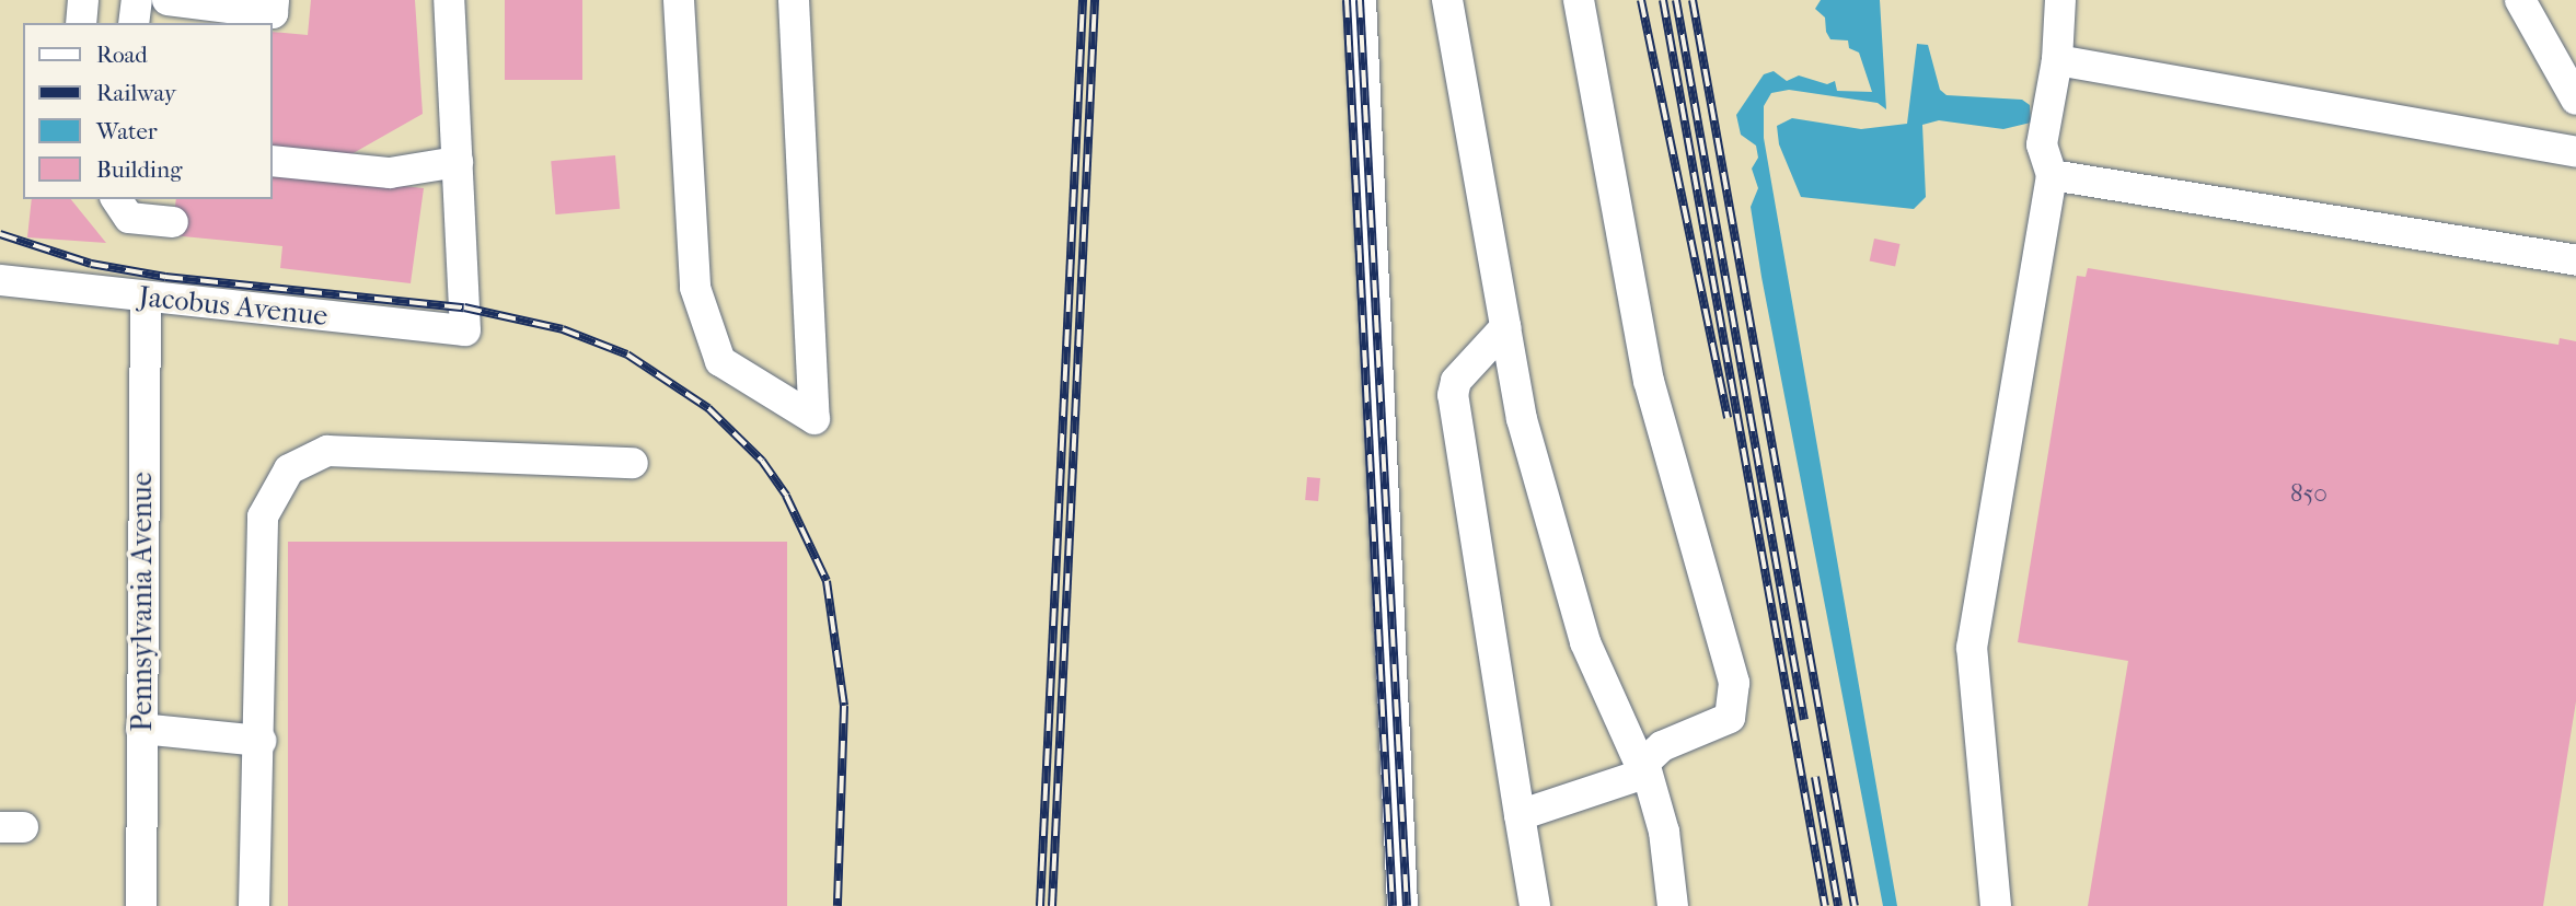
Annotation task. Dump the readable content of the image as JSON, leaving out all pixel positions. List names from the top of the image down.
{
  "streets": {
    "street": ["Jacobus Avenue", "Pennsylvania Avenue"]
  },
  "crossings": [
    ["Jacobus Avenue", "Pennsylvania Avenue"]
  ],
  "house_numbers": ["850"],
  "legend": [
    "Road",
    "Railway",
    "Water",
    "Building"
  ]
}
